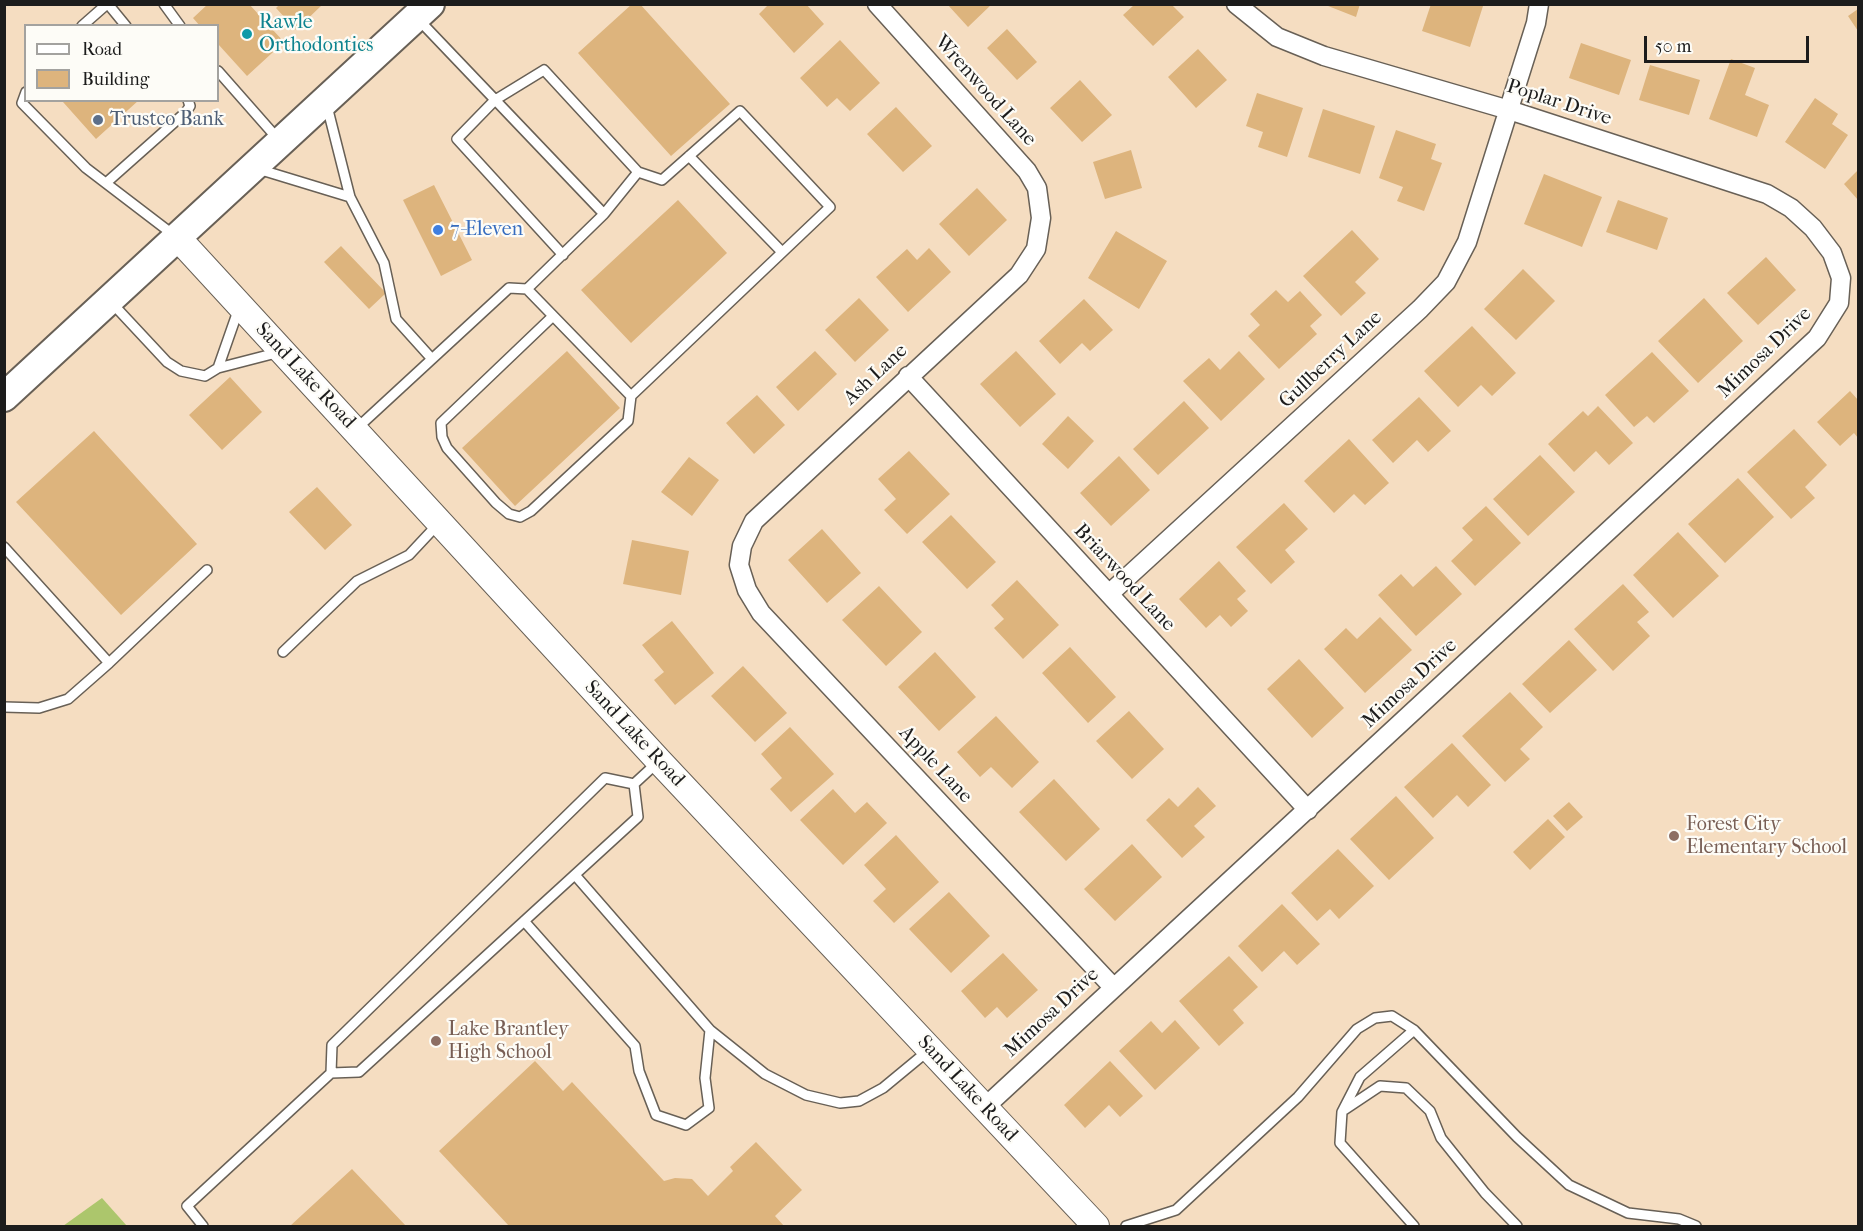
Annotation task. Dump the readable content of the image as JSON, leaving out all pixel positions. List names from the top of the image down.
{
  "streets": {
    "street": [
      "Wrenwood Lane",
      "Poplar Drive",
      "Mimosa Drive",
      "Gullberry Lane",
      "Ash Lane",
      "Sand Lake Road",
      "Briarwood Lane",
      "Apple Lane"
    ]
  },
  "crossings": [
    ["Wrenwood Lane", "Ash Lane"],
    ["Poplar Drive", "Mimosa Drive"],
    ["Poplar Drive", "Gullberry Lane"],
    ["Mimosa Drive", "Sand Lake Road"],
    ["Mimosa Drive", "Briarwood Lane"],
    ["Mimosa Drive", "Apple Lane"],
    ["Gullberry Lane", "Briarwood Lane"],
    ["Ash Lane", "Briarwood Lane"],
    ["Ash Lane", "Apple Lane"]
  ],
  "places": [
    "Rawle Orthodontics",
    "Trustco Bank",
    "7-Eleven",
    "Forest City Elementary School",
    "Lake Brantley High School"
  ],
  "legend": ["Road", "Building"],
  "scale_bar": "50 m"
}
